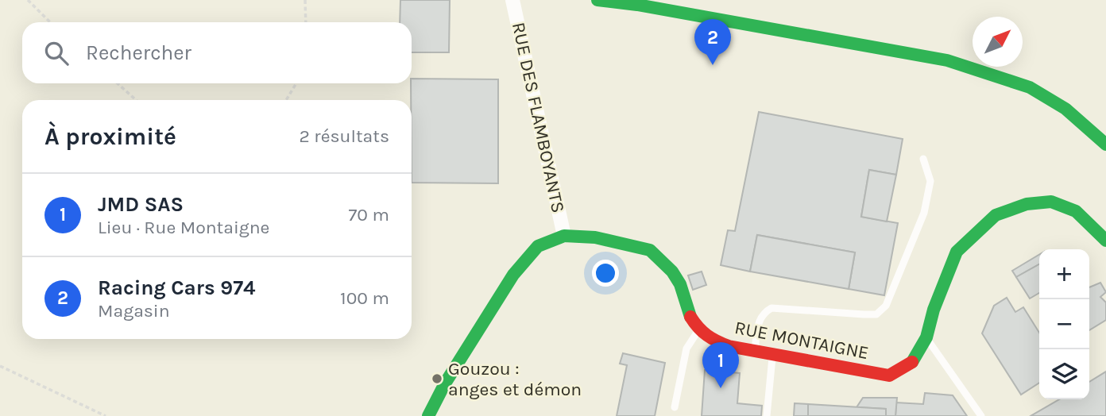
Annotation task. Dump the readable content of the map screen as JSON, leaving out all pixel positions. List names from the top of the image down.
{
  "streets": {
    "street": ["RUE DES FLAMBOYANTS", "RUE MONTAIGNE"]
  },
  "places": ["Gouzou : anges et démon"],
  "north": "top right",
  "page": {
    "pins": ["2", "1"],
    "search": "Rechercher",
    "heading": ["À proximité", "2 résultats"],
    "list": [
      {
        "mark": "1",
        "name": "JMD SAS",
        "note": "Lieu · Rue Montaigne",
        "value": "70 m"
      },
      {
        "mark": "2",
        "name": "Racing Cars 974",
        "note": "Magasin",
        "value": "100 m"
      }
    ],
    "map_buttons": ["+", "−"]
  }
}
